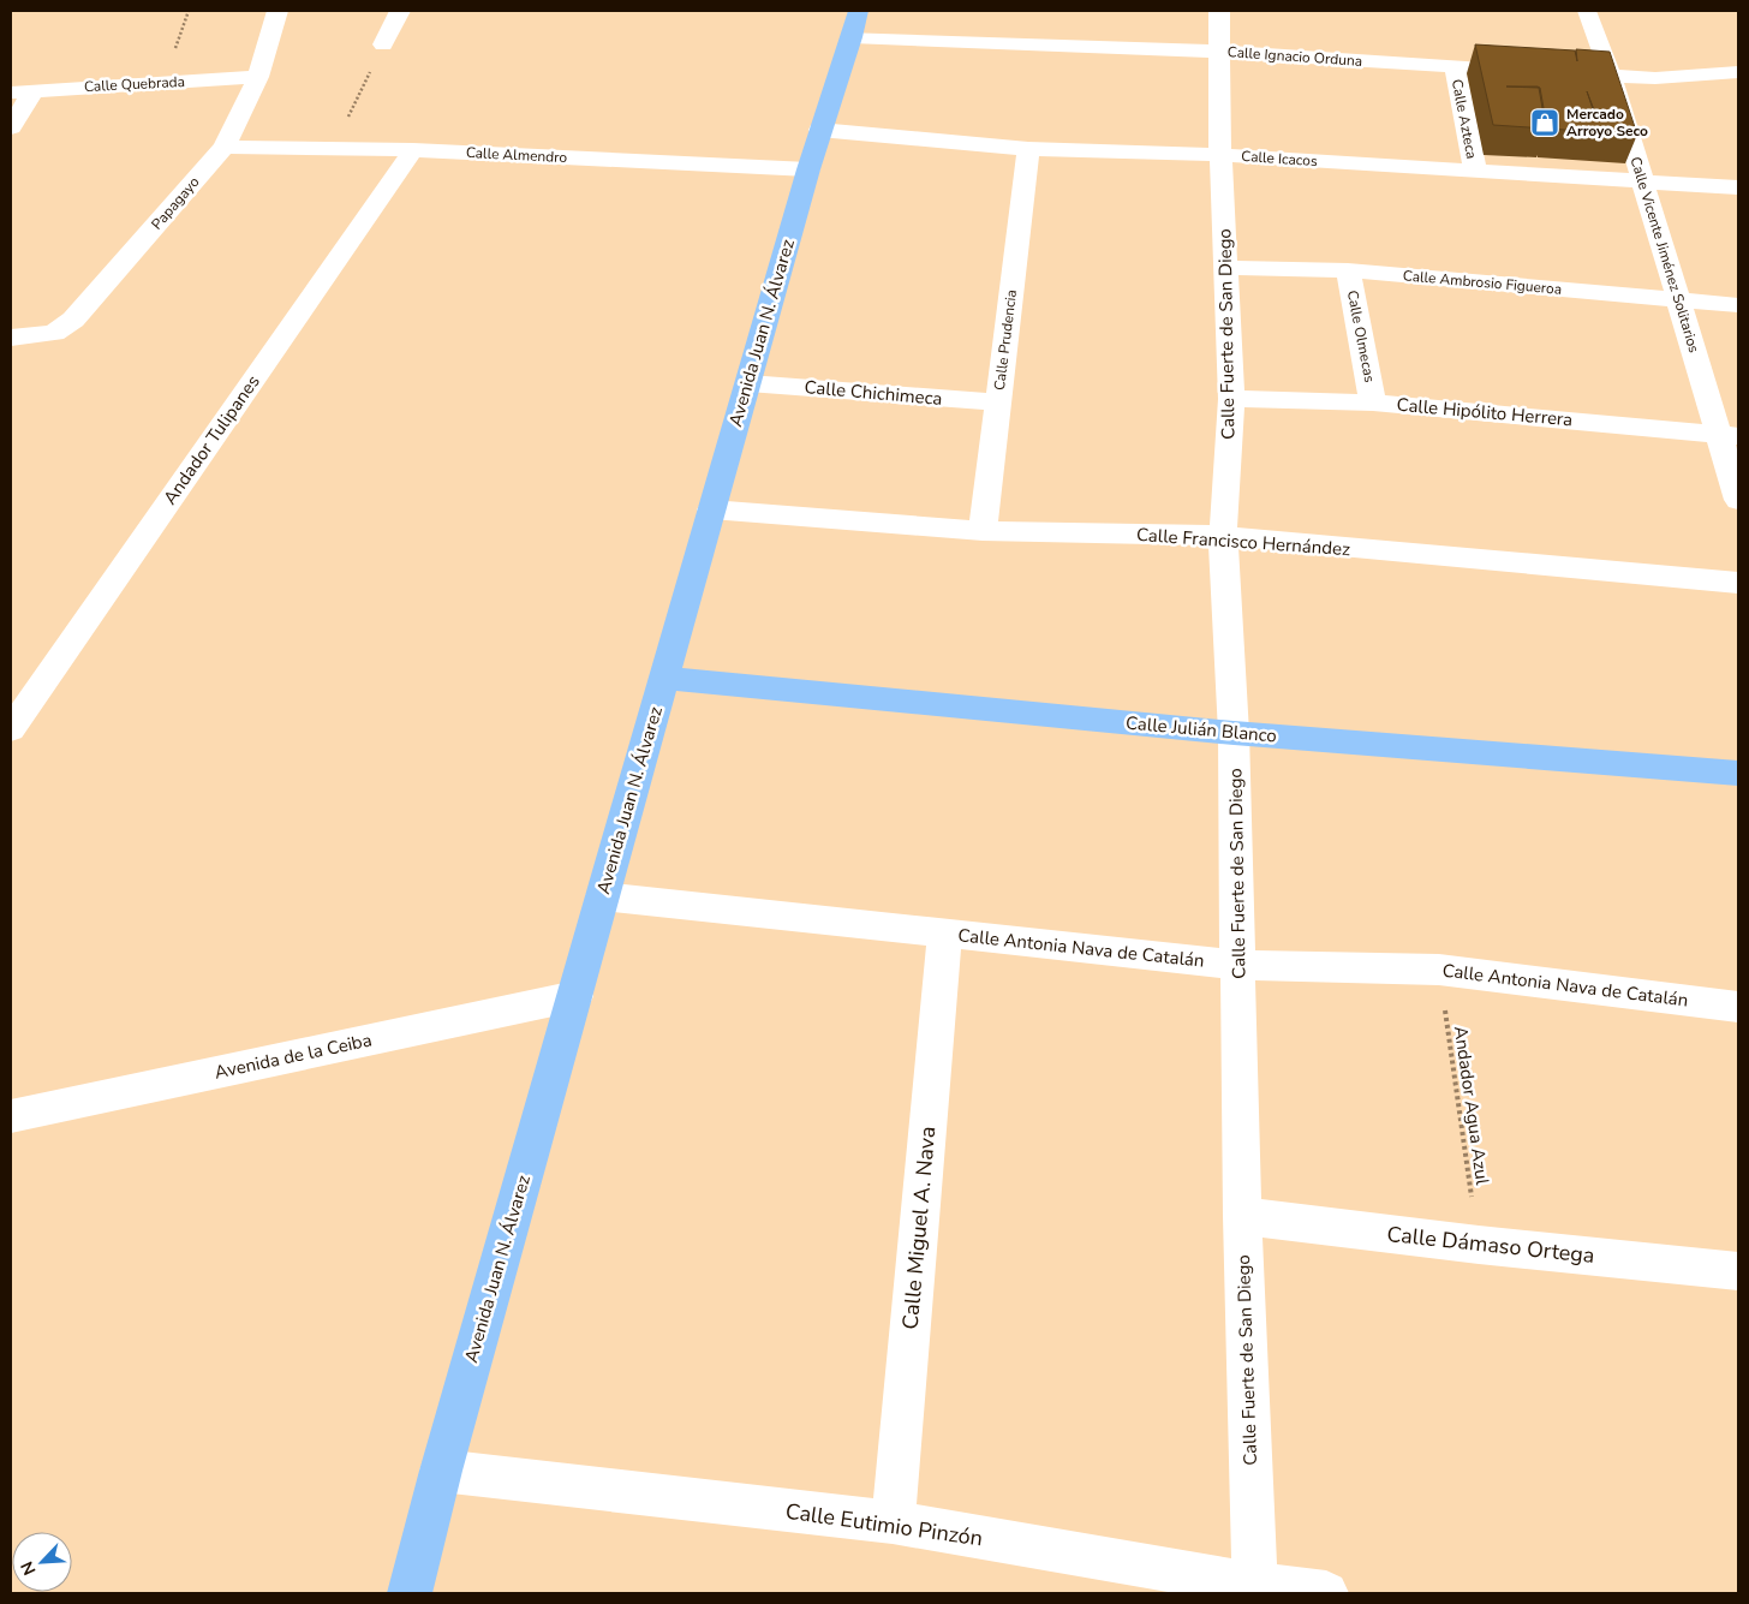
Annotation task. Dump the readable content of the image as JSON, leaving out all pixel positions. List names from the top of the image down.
{
  "streets": {
    "main road": ["Avenida Juan N. Álvarez", "Calle Julián Blanco"],
    "street": [
      "Calle Ignacio Orduna",
      "Calle Quebrada",
      "Calle Azteca",
      "Calle Almendro",
      "Calle Icacos",
      "Papagayo",
      "Calle Vicente Jiménez Solitarios",
      "Calle Ambrosio Figueroa",
      "Calle Fuerte de San Diego",
      "Calle Olmecas",
      "Calle Prudencia",
      "Calle Chichimeca",
      "Calle Hipólito Herrera",
      "Andador Tulipanes",
      "Calle Francisco Hernández",
      "Calle Antonia Nava de Catalán",
      "Avenida de la Ceiba",
      "Calle Miguel A. Nava",
      "Calle Dámaso Ortega",
      "Calle Eutimio Pinzón"
    ],
    "path": ["Andador Agua Azul"]
  },
  "crossings": [
    ["Calle Ignacio Orduna", "Calle Azteca"],
    ["Calle Ignacio Orduna", "Avenida Juan N. Álvarez"],
    ["Calle Ignacio Orduna", "Calle Fuerte de San Diego"],
    ["Calle Quebrada", "Papagayo"],
    ["Calle Azteca", "Calle Icacos"],
    ["Calle Almendro", "Papagayo"],
    ["Calle Almendro", "Avenida Juan N. Álvarez"],
    ["Calle Almendro", "Andador Tulipanes"],
    ["Calle Icacos", "Calle Vicente Jiménez Solitarios"],
    ["Calle Icacos", "Avenida Juan N. Álvarez"],
    ["Calle Icacos", "Calle Fuerte de San Diego"],
    ["Calle Icacos", "Calle Prudencia"],
    ["Calle Vicente Jiménez Solitarios", "Calle Ambrosio Figueroa"],
    ["Calle Vicente Jiménez Solitarios", "Calle Hipólito Herrera"],
    ["Calle Ambrosio Figueroa", "Calle Fuerte de San Diego"],
    ["Calle Ambrosio Figueroa", "Calle Olmecas"],
    ["Avenida Juan N. Álvarez", "Calle Chichimeca"],
    ["Avenida Juan N. Álvarez", "Calle Francisco Hernández"],
    ["Avenida Juan N. Álvarez", "Calle Julián Blanco"],
    ["Avenida Juan N. Álvarez", "Calle Antonia Nava de Catalán"],
    ["Avenida Juan N. Álvarez", "Avenida de la Ceiba"],
    ["Avenida Juan N. Álvarez", "Calle Eutimio Pinzón"],
    ["Calle Fuerte de San Diego", "Calle Hipólito Herrera"],
    ["Calle Fuerte de San Diego", "Calle Francisco Hernández"],
    ["Calle Fuerte de San Diego", "Calle Julián Blanco"],
    ["Calle Fuerte de San Diego", "Calle Antonia Nava de Catalán"],
    ["Calle Fuerte de San Diego", "Calle Dámaso Ortega"],
    ["Calle Fuerte de San Diego", "Calle Eutimio Pinzón"],
    ["Calle Olmecas", "Calle Hipólito Herrera"],
    ["Calle Prudencia", "Calle Chichimeca"],
    ["Calle Prudencia", "Calle Francisco Hernández"],
    ["Calle Antonia Nava de Catalán", "Andador Agua Azul"],
    ["Calle Antonia Nava de Catalán", "Calle Miguel A. Nava"],
    ["Andador Agua Azul", "Calle Dámaso Ortega"],
    ["Calle Miguel A. Nava", "Calle Eutimio Pinzón"]
  ],
  "places": {
    "shop": ["Mercado Arroyo Seco"]
  },
  "north": "bottom left"
}
